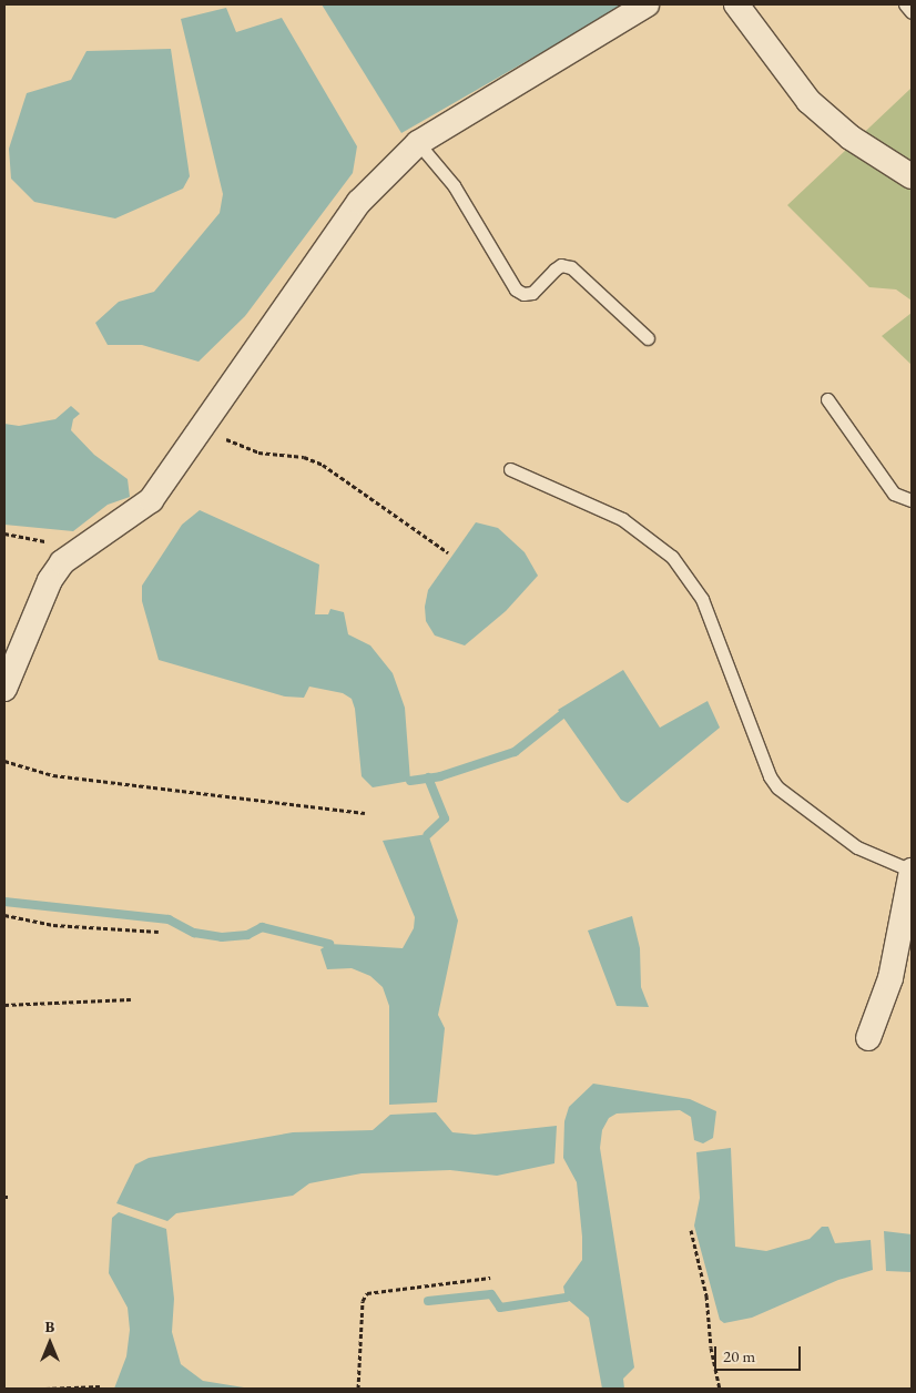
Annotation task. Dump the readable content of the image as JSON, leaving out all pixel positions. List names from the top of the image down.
{
  "scale_bar": "20 m",
  "north": "top"
}
